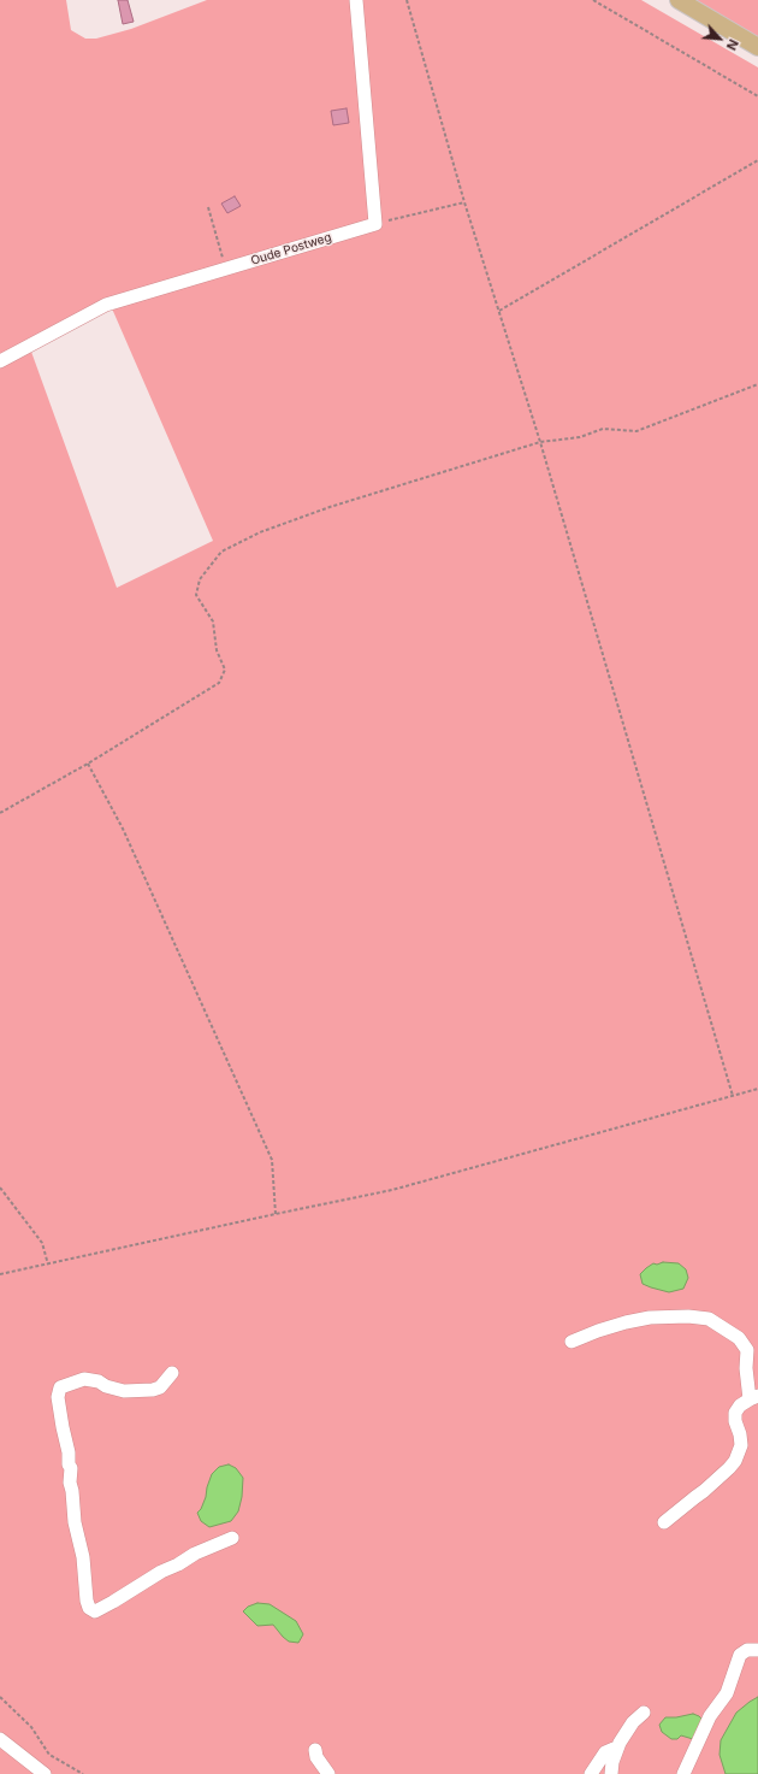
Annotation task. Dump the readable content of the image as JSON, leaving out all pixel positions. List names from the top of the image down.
{
  "streets": {
    "street": ["Oude Postweg"]
  },
  "north": "bottom right"
}
